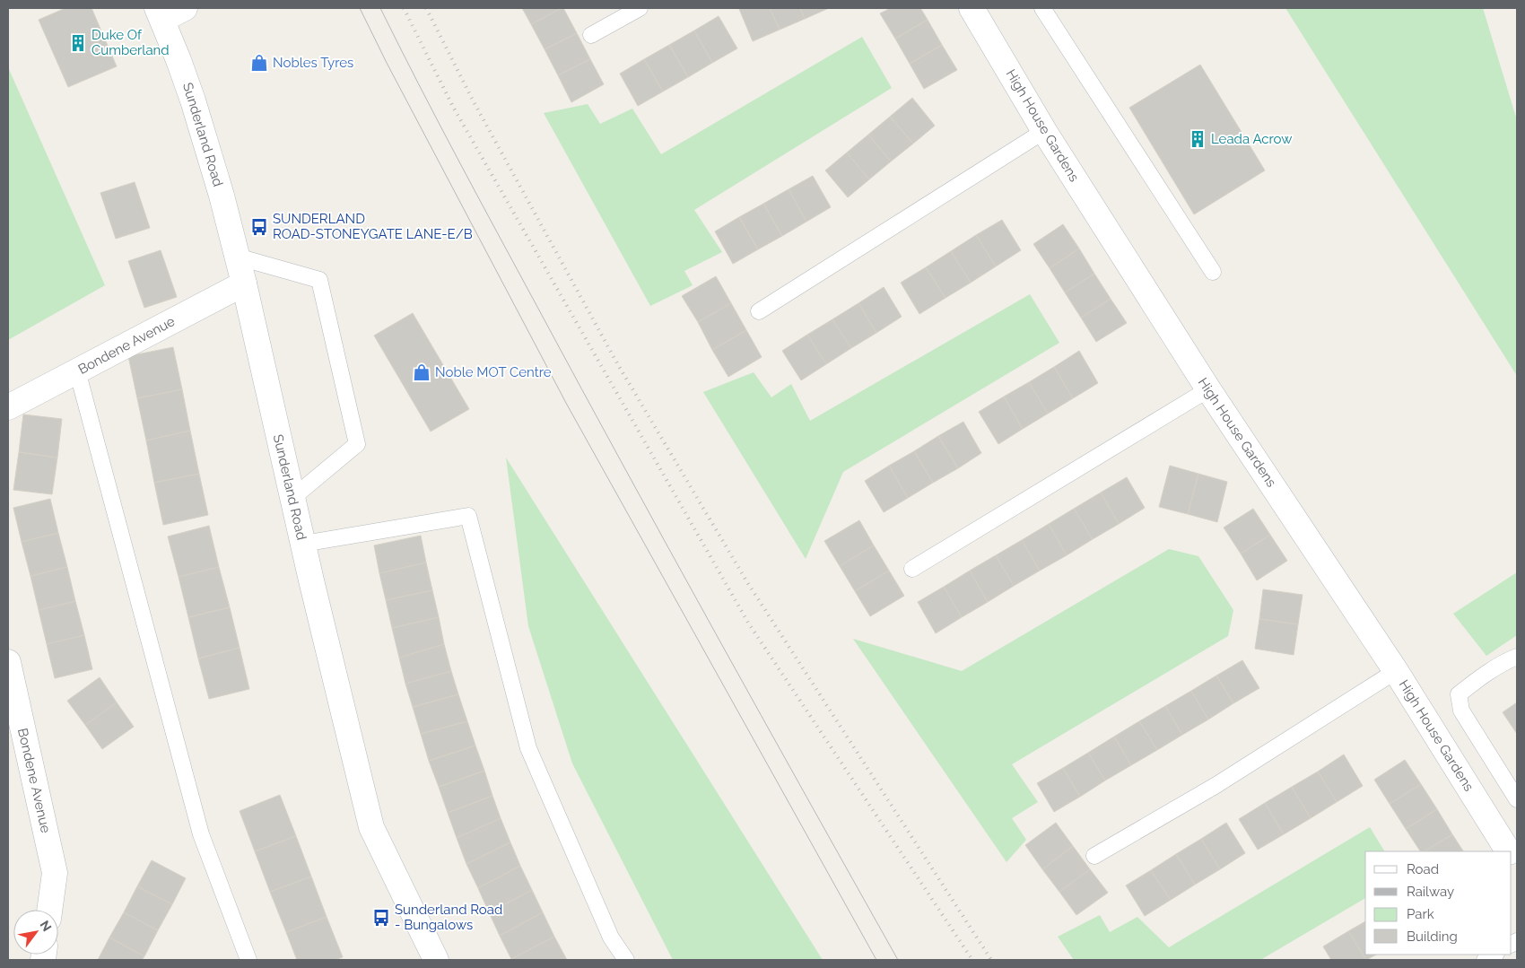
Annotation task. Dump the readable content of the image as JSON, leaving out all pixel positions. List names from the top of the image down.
{
  "streets": {
    "street": ["High House Gardens", "Sunderland Road", "Bondene Avenue"]
  },
  "crossings": [
    ["Sunderland Road", "Bondene Avenue"]
  ],
  "places": {
    "building": ["Duke Of Cumberland", "Leada Acrow"],
    "shop": ["Nobles Tyres", "Noble MOT Centre"],
    "bus stop": ["SUNDERLAND ROAD-STONEYGATE LANE-E/B", "Sunderland Road - Bungalows"]
  },
  "legend": [
    "Road",
    "Railway",
    "Park",
    "Building"
  ],
  "north": "top right"
}
